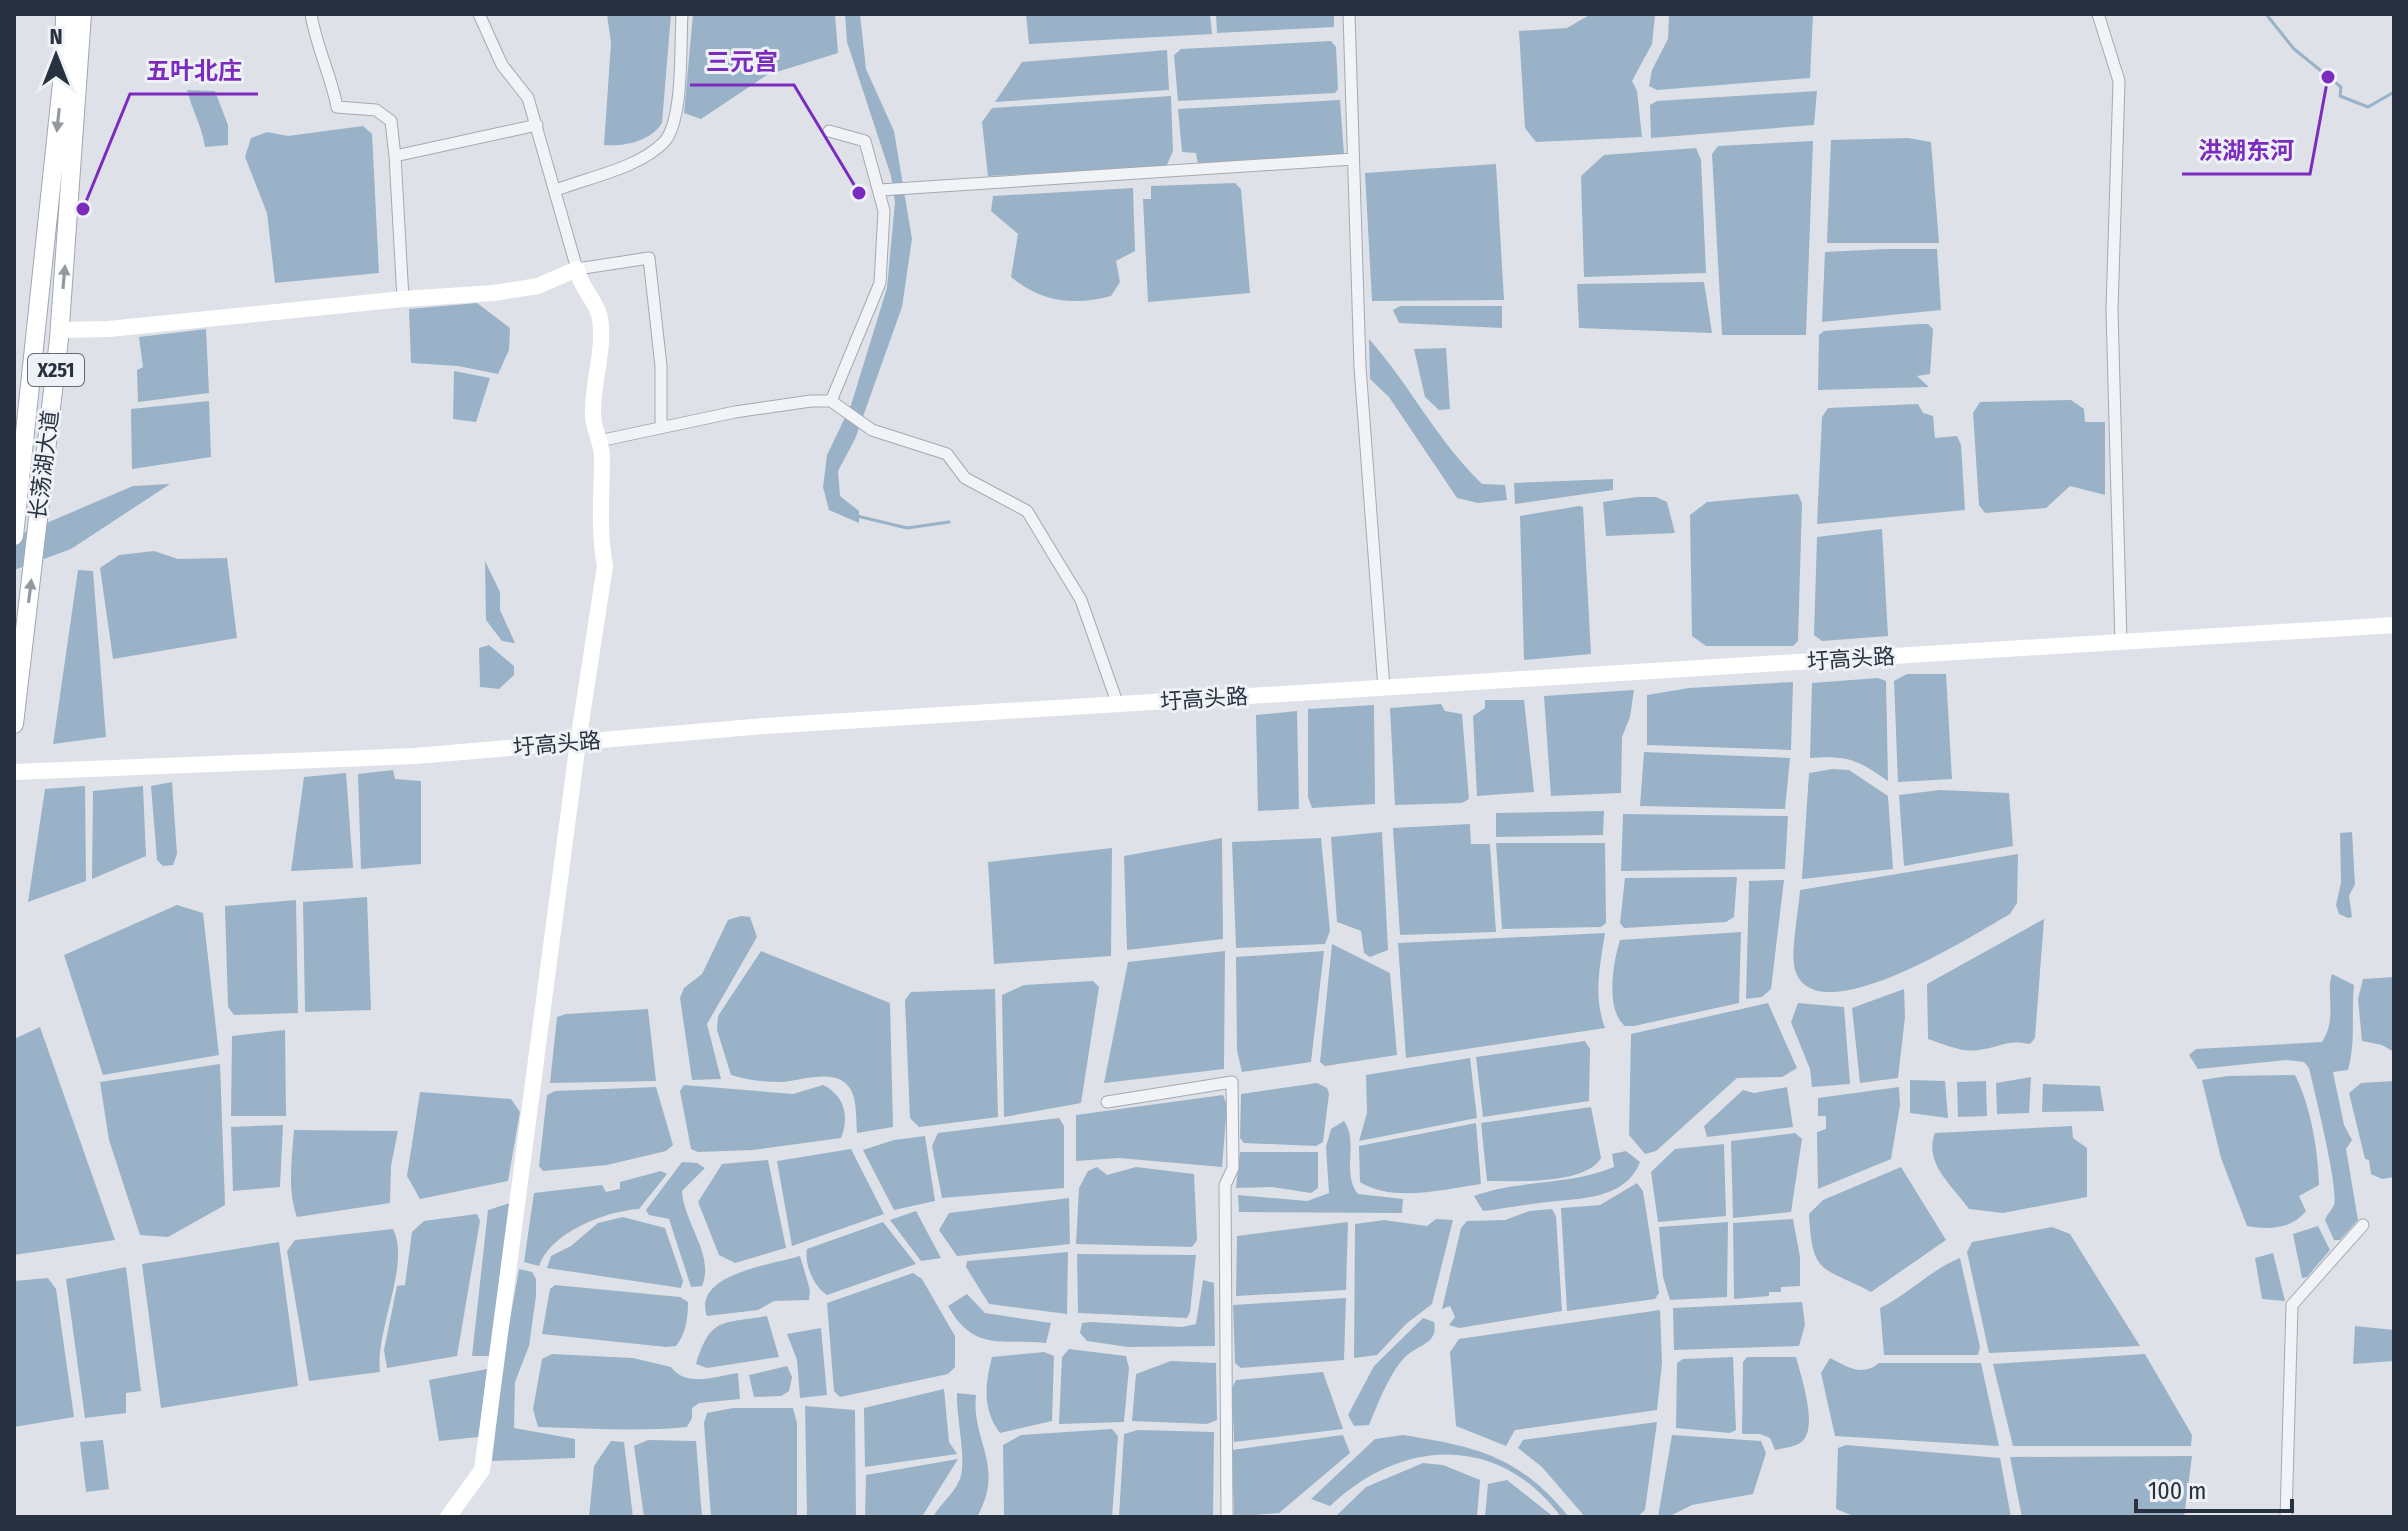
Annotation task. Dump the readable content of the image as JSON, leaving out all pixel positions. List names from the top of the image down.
{
  "streets": {
    "main road": ["X251", "长荡湖大道"],
    "street": ["圩高头路"]
  },
  "places": ["洪湖东河", "三元宫", "五叶北庄"],
  "scale_bar": "100 m",
  "north": "top"
}
